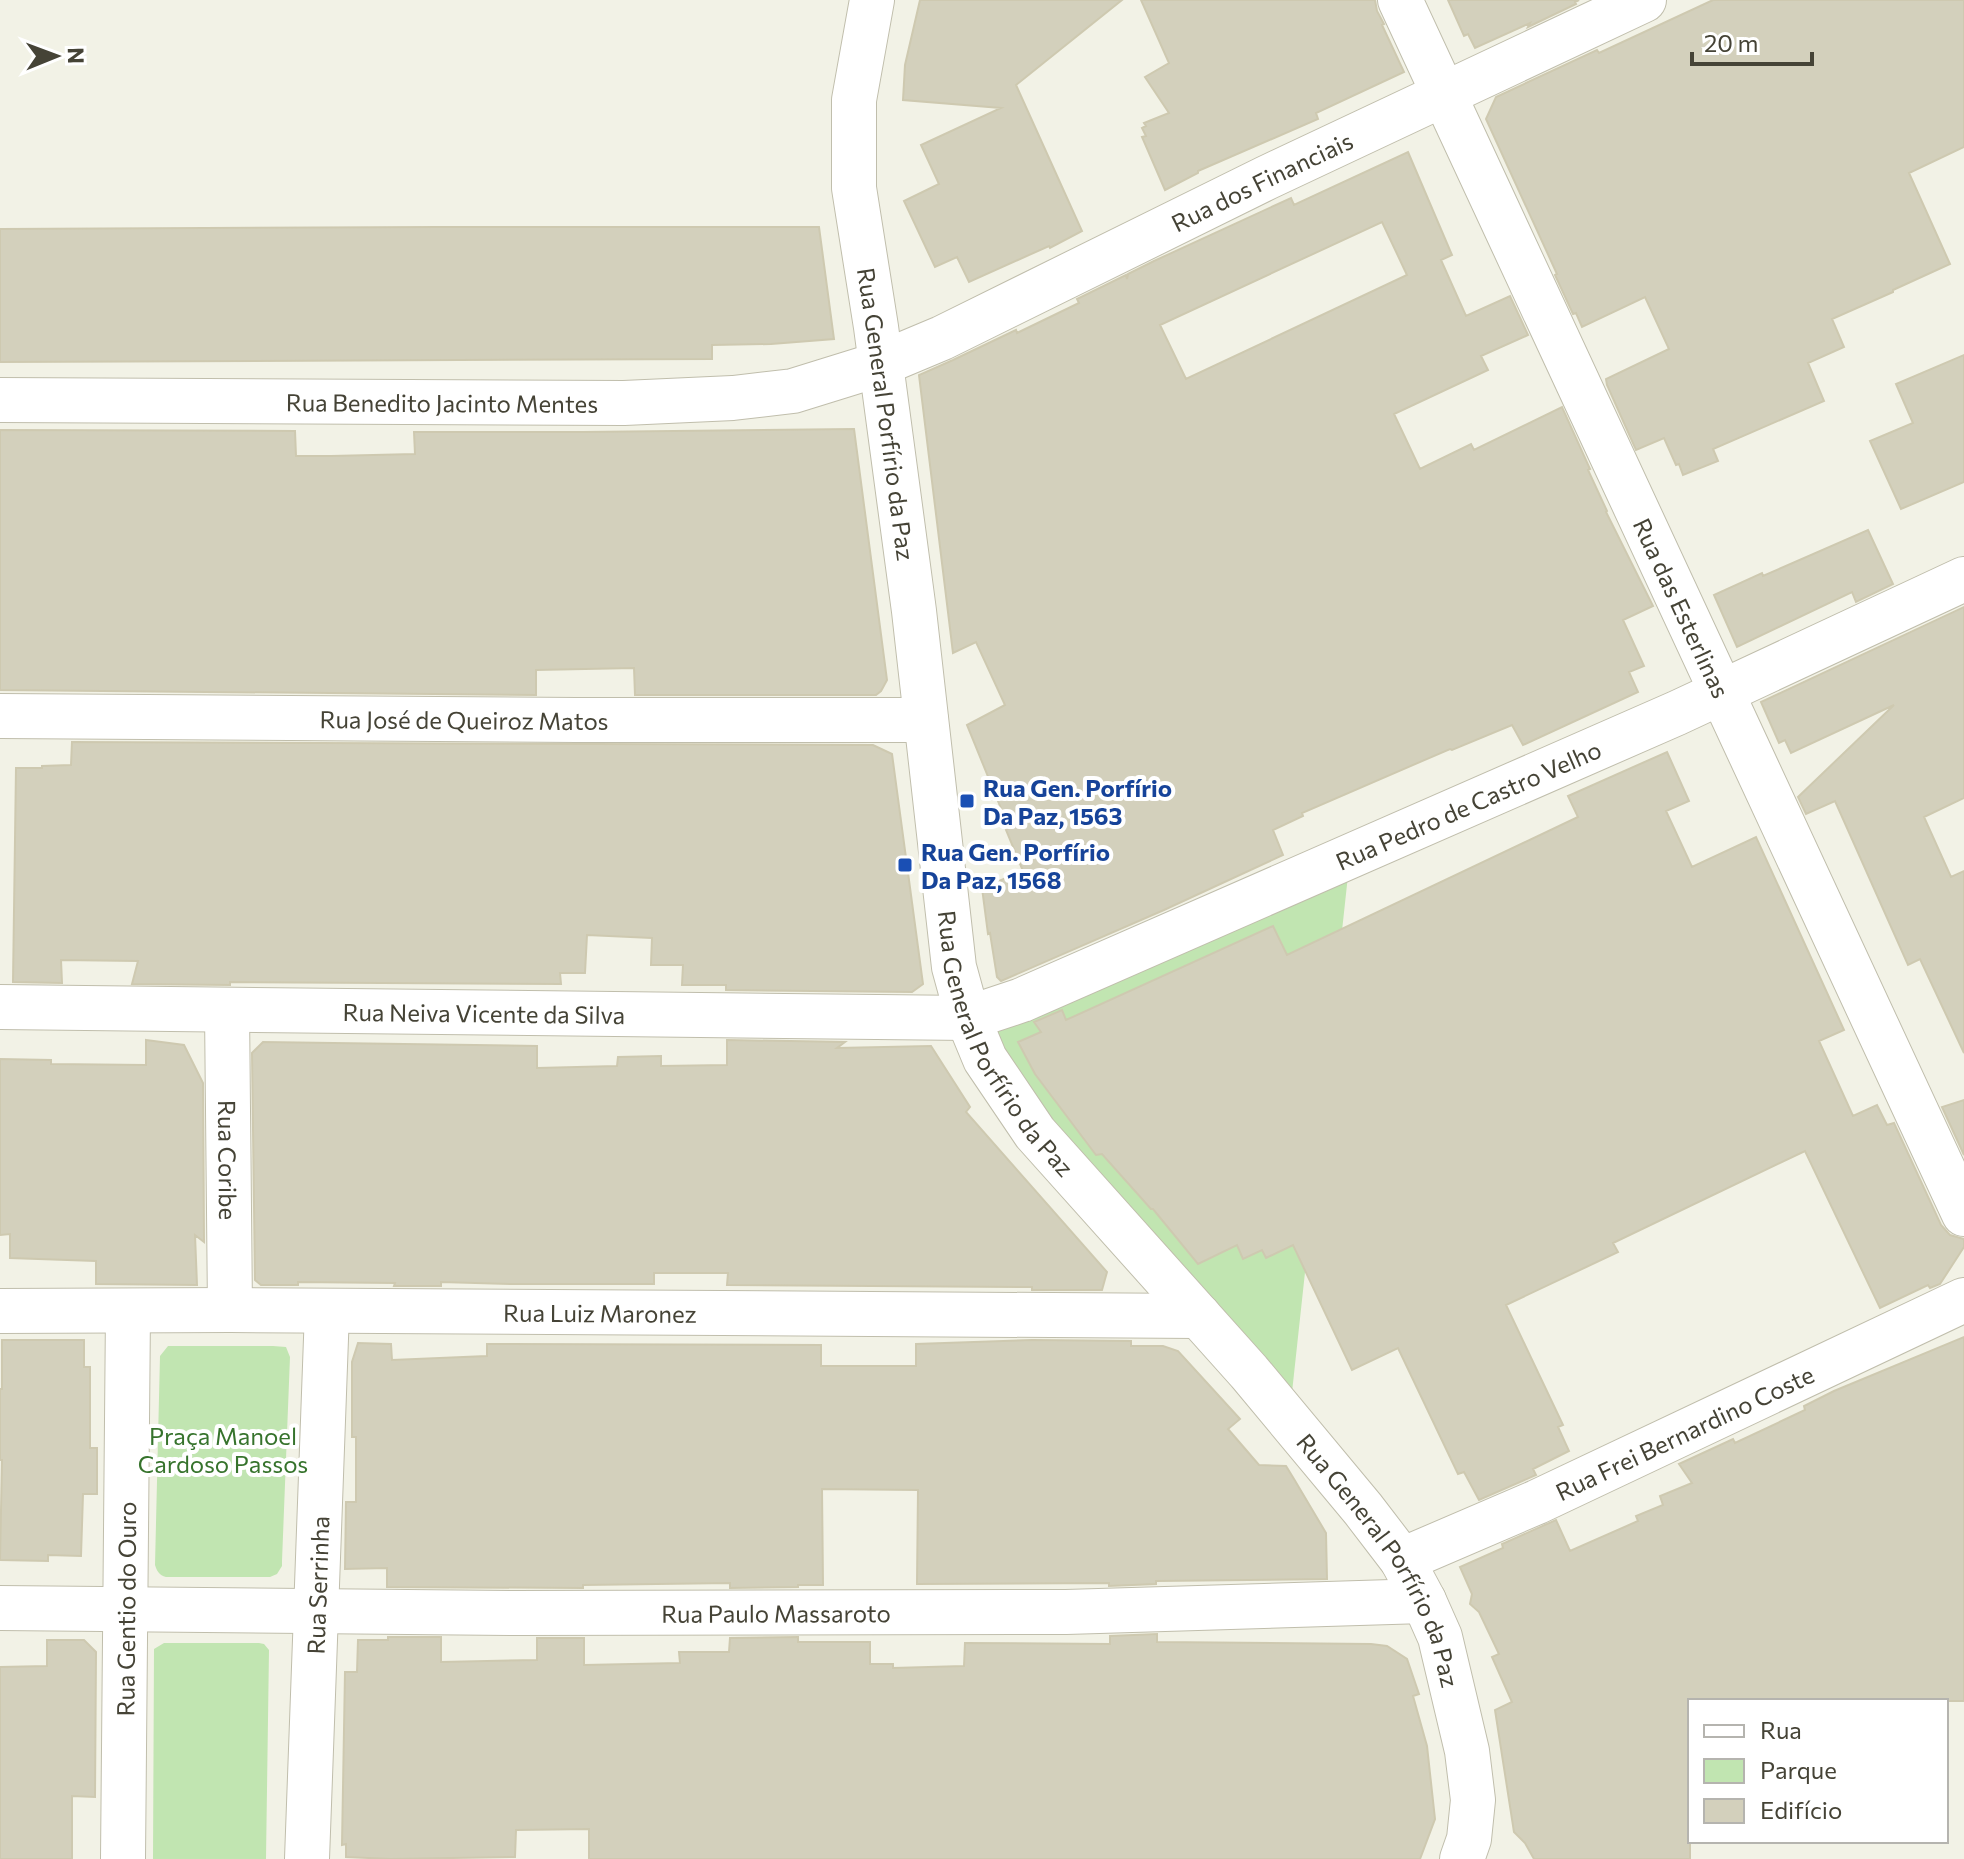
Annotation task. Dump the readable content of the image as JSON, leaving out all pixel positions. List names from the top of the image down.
{
  "streets": {
    "street": [
      "Rua dos Financiais",
      "Rua Benedito Jacinto Mentes",
      "Rua General Porfírio da Paz",
      "Rua das Esterlinas",
      "Rua José de Queiroz Matos",
      "Rua Pedro de Castro Velho",
      "Rua Neiva Vicente da Silva",
      "Rua Coribe",
      "Rua Luiz Maronez",
      "Rua Frei Bernardino Coste",
      "Rua Serrinha",
      "Rua Gentio do Ouro",
      "Rua Paulo Massaroto"
    ]
  },
  "crossings": [
    ["Rua dos Financiais", "Rua Benedito Jacinto Mentes"],
    ["Rua dos Financiais", "Rua General Porfírio da Paz"],
    ["Rua dos Financiais", "Rua das Esterlinas"],
    ["Rua Benedito Jacinto Mentes", "Rua General Porfírio da Paz"],
    ["Rua General Porfírio da Paz", "Rua José de Queiroz Matos"],
    ["Rua General Porfírio da Paz", "Rua Pedro de Castro Velho"],
    ["Rua General Porfírio da Paz", "Rua Neiva Vicente da Silva"],
    ["Rua General Porfírio da Paz", "Rua Luiz Maronez"],
    ["Rua General Porfírio da Paz", "Rua Frei Bernardino Coste"],
    ["Rua General Porfírio da Paz", "Rua Paulo Massaroto"],
    ["Rua das Esterlinas", "Rua Pedro de Castro Velho"],
    ["Rua Pedro de Castro Velho", "Rua Neiva Vicente da Silva"],
    ["Rua Neiva Vicente da Silva", "Rua Coribe"],
    ["Rua Coribe", "Rua Luiz Maronez"],
    ["Rua Luiz Maronez", "Rua Serrinha"],
    ["Rua Luiz Maronez", "Rua Gentio do Ouro"],
    ["Rua Serrinha", "Rua Paulo Massaroto"],
    ["Rua Gentio do Ouro", "Rua Paulo Massaroto"]
  ],
  "parks": ["Praça Manoel Cardoso Passos"],
  "places": {
    "transit": ["Rua Gen. Porfírio Da Paz, 1563", "Rua Gen. Porfírio Da Paz, 1568"]
  },
  "legend": ["Rua", "Parque", "Edifício"],
  "scale_bar": "20 m",
  "north": "right"
}
